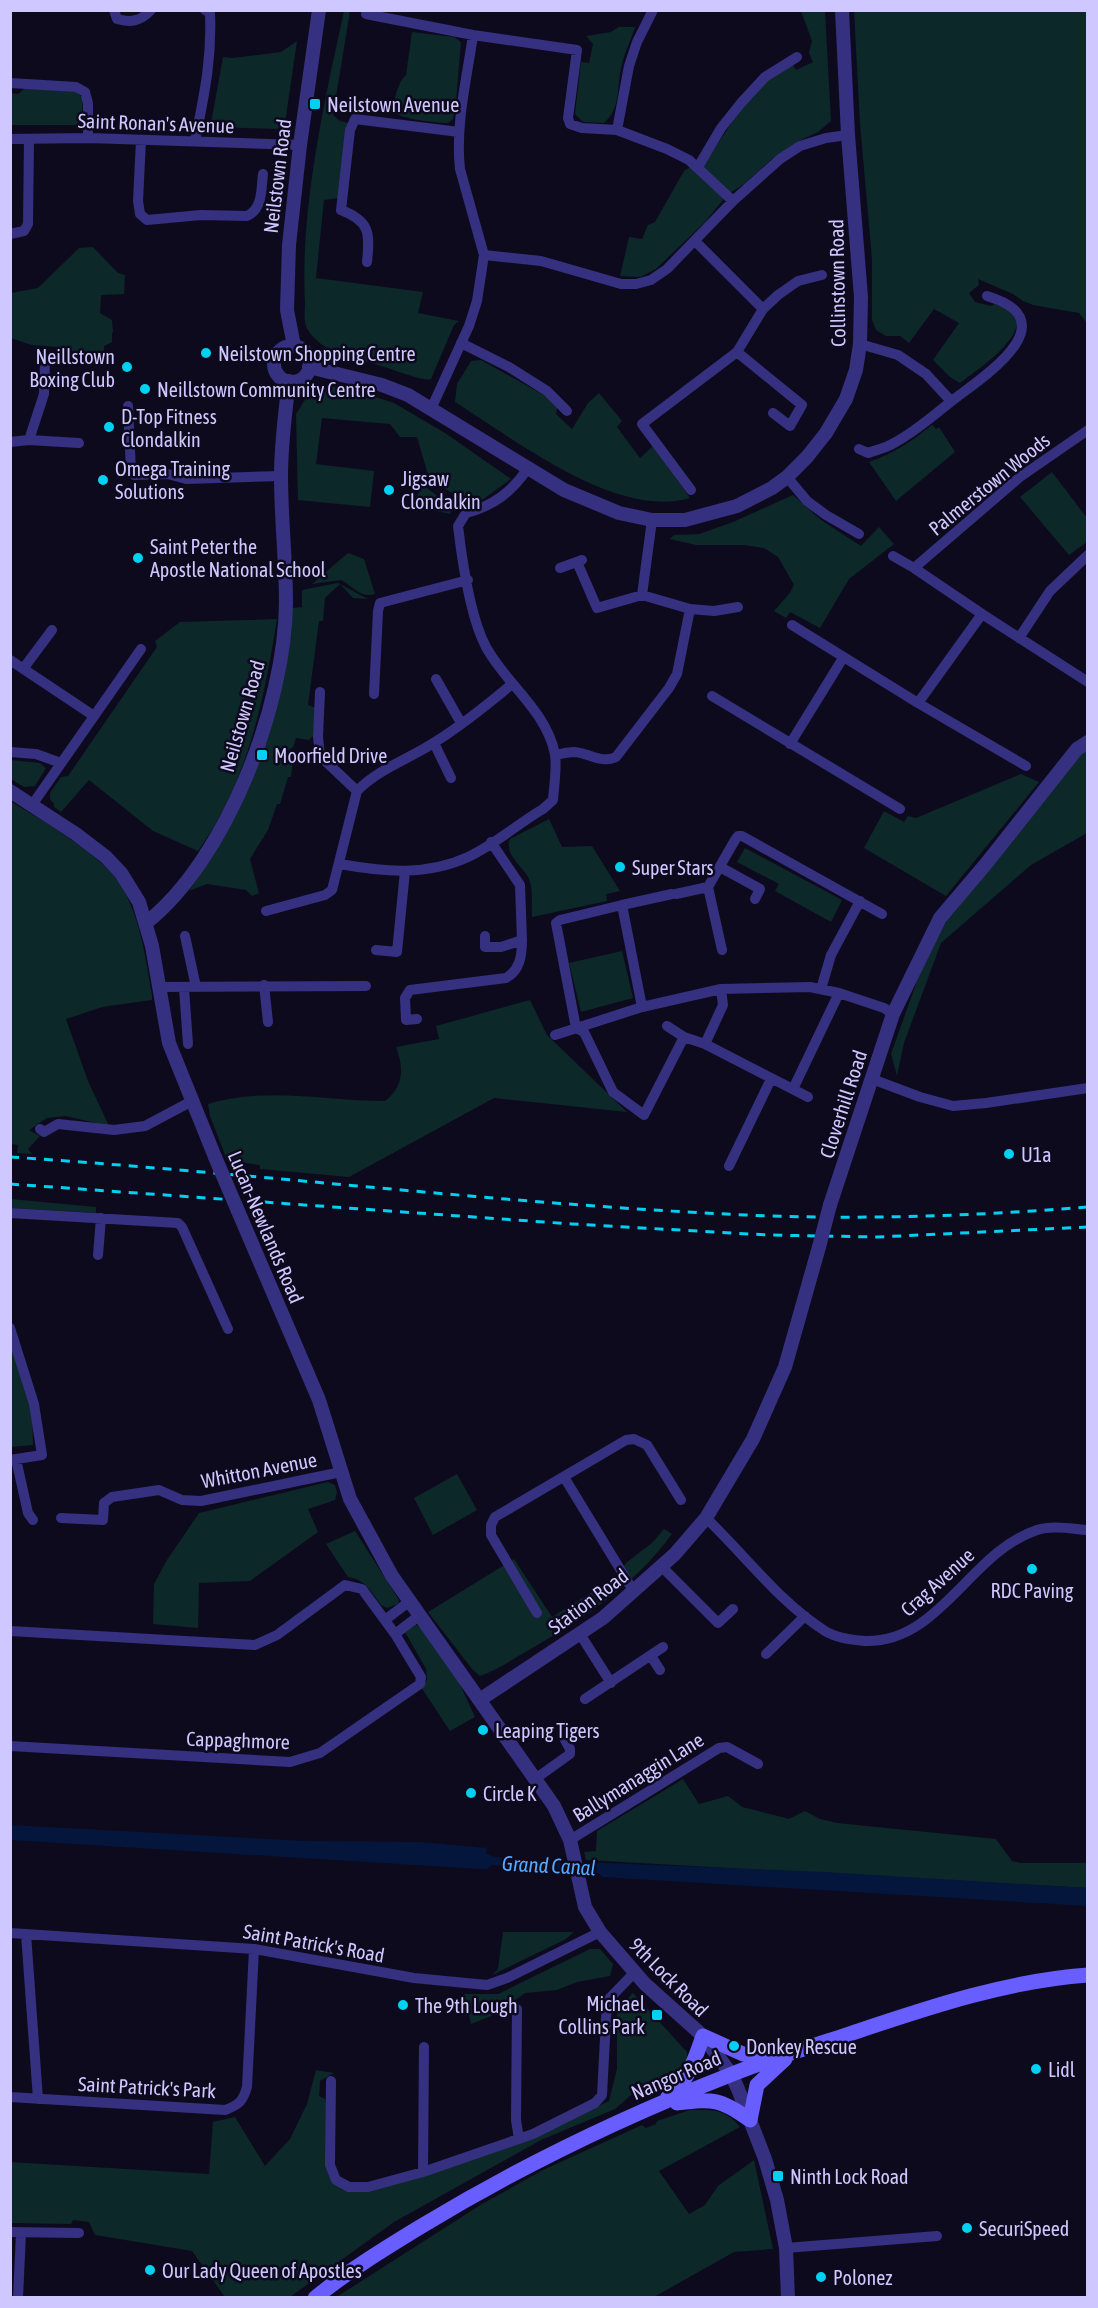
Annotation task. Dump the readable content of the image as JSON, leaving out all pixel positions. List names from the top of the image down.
{
  "streets": {
    "main road": ["Nangor Road"],
    "street": [
      "Saint Ronan's Avenue",
      "Neilstown Road",
      "Collinstown Road",
      "Palmerstown Woods",
      "Cloverhill Road",
      "Lucan-Newlands Road",
      "Whitton Avenue",
      "Crag Avenue",
      "Station Road",
      "Cappaghmore",
      "Ballymanaggin Lane",
      "Saint Patrick's Road",
      "9th Lock Road",
      "Saint Patrick's Park"
    ]
  },
  "crossings": [
    ["Saint Ronan's Avenue", "Neilstown Road"],
    ["Neilstown Road", "Collinstown Road"],
    ["Neilstown Road", "Lucan-Newlands Road"],
    ["Cloverhill Road", "Crag Avenue"],
    ["Cloverhill Road", "Station Road"],
    ["Lucan-Newlands Road", "Whitton Avenue"],
    ["Lucan-Newlands Road", "Station Road"],
    ["Lucan-Newlands Road", "9th Lock Road"],
    ["Crag Avenue", "Station Road"],
    ["Station Road", "9th Lock Road"],
    ["Ballymanaggin Lane", "9th Lock Road"],
    ["Saint Patrick's Road", "9th Lock Road"],
    ["Saint Patrick's Road", "Saint Patrick's Park"],
    ["9th Lock Road", "Nangor Road"]
  ],
  "water": ["Grand Canal"],
  "places": {
    "transit": [
      "Neilstown Avenue",
      "Moorfield Drive",
      "Michael Collins Park",
      "Ninth Lock Road"
    ],
    "other": [
      "Neilstown Shopping Centre",
      "Neillstown Boxing Club",
      "Neillstown Community Centre",
      "D-Top Fitness Clondalkin",
      "Omega Training Solutions",
      "Jigsaw Clondalkin",
      "Saint Peter the Apostle National School",
      "Super Stars",
      "U1a",
      "RDC Paving",
      "Leaping Tigers",
      "Circle K",
      "The 9th Lough",
      "Donkey Rescue",
      "Lidl",
      "SecuriSpeed",
      "Our Lady Queen of Apostles",
      "Polonez"
    ]
  }
}
